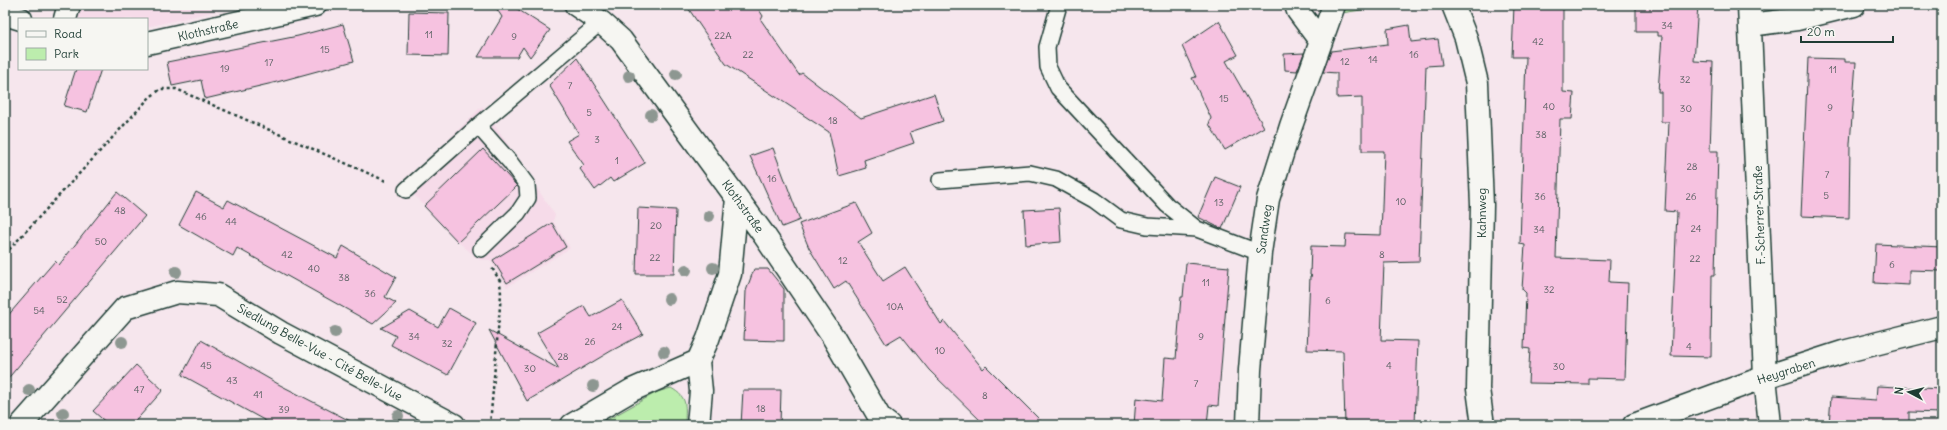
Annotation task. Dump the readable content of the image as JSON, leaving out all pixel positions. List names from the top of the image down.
{
  "streets": {
    "street": [
      "Klothstraße",
      "Kahnweg",
      "F.-Scherrer-Straße",
      "Sandweg",
      "Siedlung Belle-Vue - Cité Belle-Vue",
      "Heygraben"
    ]
  },
  "crossings": [
    ["F.-Scherrer-Straße", "Heygraben"]
  ],
  "house_numbers": [
    "34",
    "11",
    "22A",
    "9",
    "42",
    "15",
    "22",
    "16",
    "14",
    "12",
    "17",
    "19",
    "11",
    "32",
    "7",
    "15",
    "40",
    "9",
    "30",
    "5",
    "18",
    "38",
    "3",
    "1",
    "28",
    "7",
    "16",
    "5",
    "36",
    "26",
    "10",
    "13",
    "48",
    "46",
    "44",
    "20",
    "24",
    "34",
    "50",
    "42",
    "8",
    "22",
    "22",
    "12",
    "6",
    "40",
    "38",
    "11",
    "32",
    "36",
    "52",
    "6",
    "10A",
    "54",
    "24",
    "34",
    "9",
    "26",
    "32",
    "4",
    "10",
    "28",
    "45",
    "4",
    "30",
    "30",
    "43",
    "7",
    "47",
    "41",
    "8",
    "18",
    "39"
  ],
  "legend": ["Road", "Park"],
  "scale_bar": "20 m",
  "north": "left"
}
